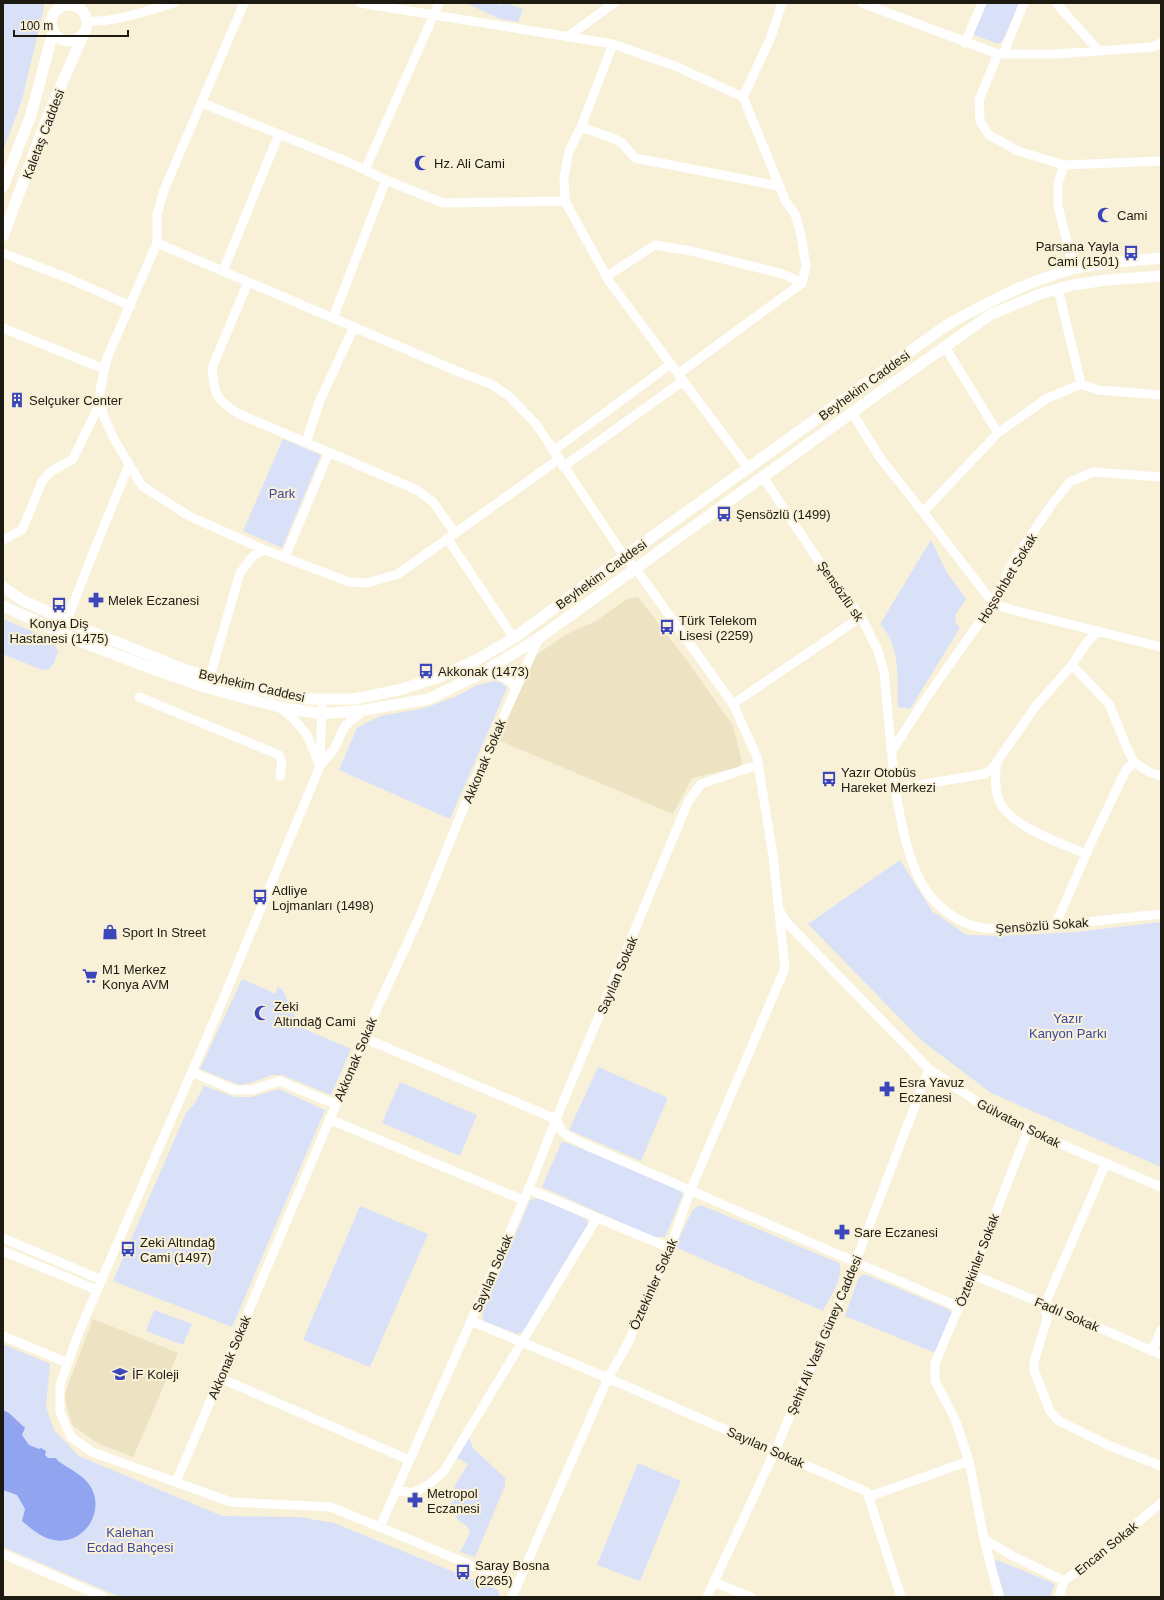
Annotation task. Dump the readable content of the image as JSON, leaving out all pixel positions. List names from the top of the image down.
{
  "streets": {
    "main road": ["Kaletaş Caddesi", "Beyhekim Caddesi"],
    "street": [
      "Hoşsohbet Sokak",
      "Şensözlü sk",
      "Akkonak Sokak",
      "Şensözlü Sokak",
      "Sayılan Sokak",
      "Gülvatan Sokak",
      "Öztekinler Sokak",
      "Fadıl Sokak",
      "Şehit Ali Vasfi Güney Caddesi",
      "Encan Sokak"
    ]
  },
  "crossings": [
    ["Beyhekim Caddesi", "Şensözlü sk"],
    ["Beyhekim Caddesi", "Akkonak Sokak"],
    ["Hoşsohbet Sokak", "Şensözlü sk"],
    ["Şensözlü sk", "Şensözlü Sokak"],
    ["Sayılan Sokak", "Öztekinler Sokak"],
    ["Sayılan Sokak", "Şehit Ali Vasfi Güney Caddesi"],
    ["Gülvatan Sokak", "Öztekinler Sokak"],
    ["Gülvatan Sokak", "Şehit Ali Vasfi Güney Caddesi"],
    ["Öztekinler Sokak", "Fadıl Sokak"],
    ["Öztekinler Sokak", "Encan Sokak"]
  ],
  "parks": ["Park", "Yazır Kanyon Parkı", "Kalehan Ecdad Bahçesi"],
  "places": {
    "mosque": ["Hz. Ali Cami", "Cami", "Zeki Altındağ Cami"],
    "bus stop": [
      "Parsana Yayla Cami (1501)",
      "Şensözlü (1499)",
      "Konya Diş Hastanesi (1475)",
      "Türk Telekom Lisesi (2259)",
      "Akkonak (1473)",
      "Yazır Otobüs Hareket Merkezi",
      "Adliye Lojmanları (1498)",
      "Zeki Altındağ Cami (1497)",
      "Saray Bosna (2265)"
    ],
    "building": ["Selçuker Center"],
    "pharmacy": [
      "Melek Eczanesi",
      "Esra Yavuz Eczanesi",
      "Sare Eczanesi",
      "Metropol Eczanesi"
    ],
    "shop": ["Sport In Street"],
    "supermarket": ["M1 Merkez Konya AVM"],
    "school or university": ["İF Koleji"]
  },
  "scale_bar": "100 m"
}
